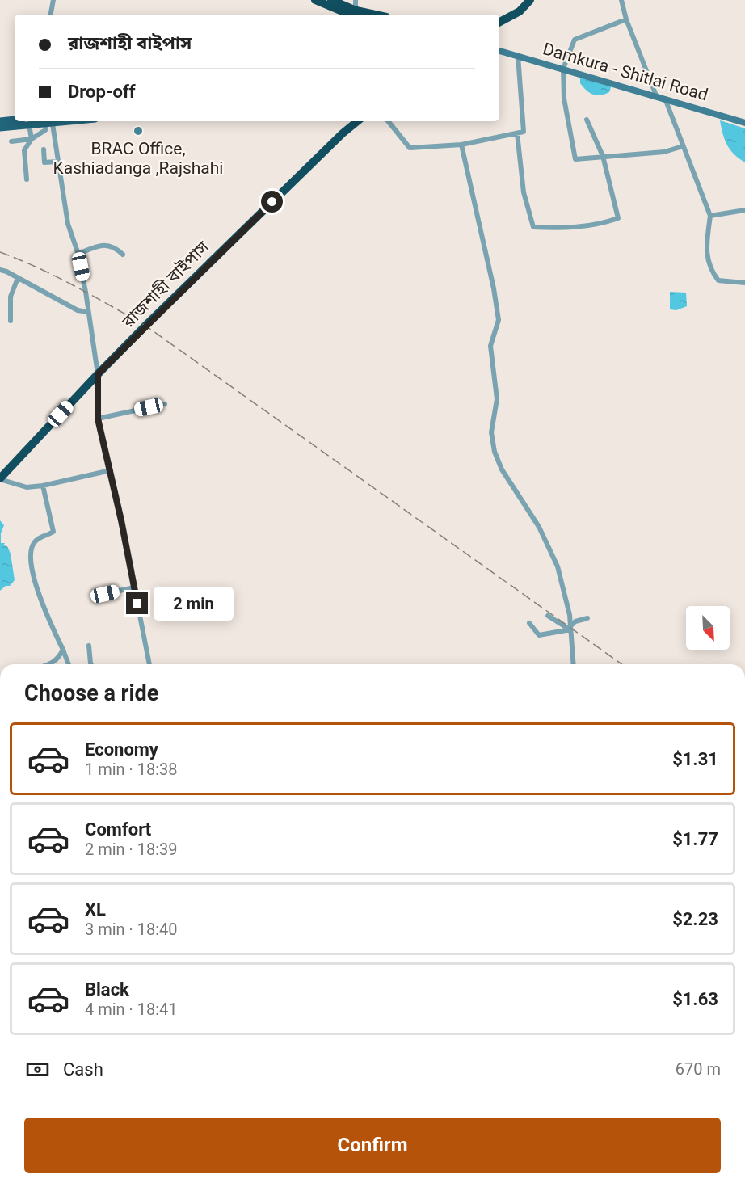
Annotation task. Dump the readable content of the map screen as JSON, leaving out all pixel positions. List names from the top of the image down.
{
  "streets": {
    "highway": ["রাজশাহী বাইপাস"],
    "street": ["Damkura - Shitlai Road"]
  },
  "places": ["BRAC Office, Kashiadanga ,Rajshahi"],
  "north": "bottom right",
  "page": {
    "banner": ["রাজশাহী বাইপাস", "Drop-off"],
    "bubble": "2 min",
    "heading": "Choose a ride",
    "list": [
      {
        "name": "Economy",
        "note": "1 min · 18:38",
        "value": "$1.31"
      },
      {
        "name": "Comfort",
        "note": "2 min · 18:39",
        "value": "$1.77"
      },
      {
        "name": "XL",
        "note": "3 min · 18:40",
        "value": "$2.23"
      },
      {
        "name": "Black",
        "note": "4 min · 18:41",
        "value": "$1.63"
      }
    ],
    "pay": ["Cash", "670 m"],
    "buttons": "Confirm"
  }
}
